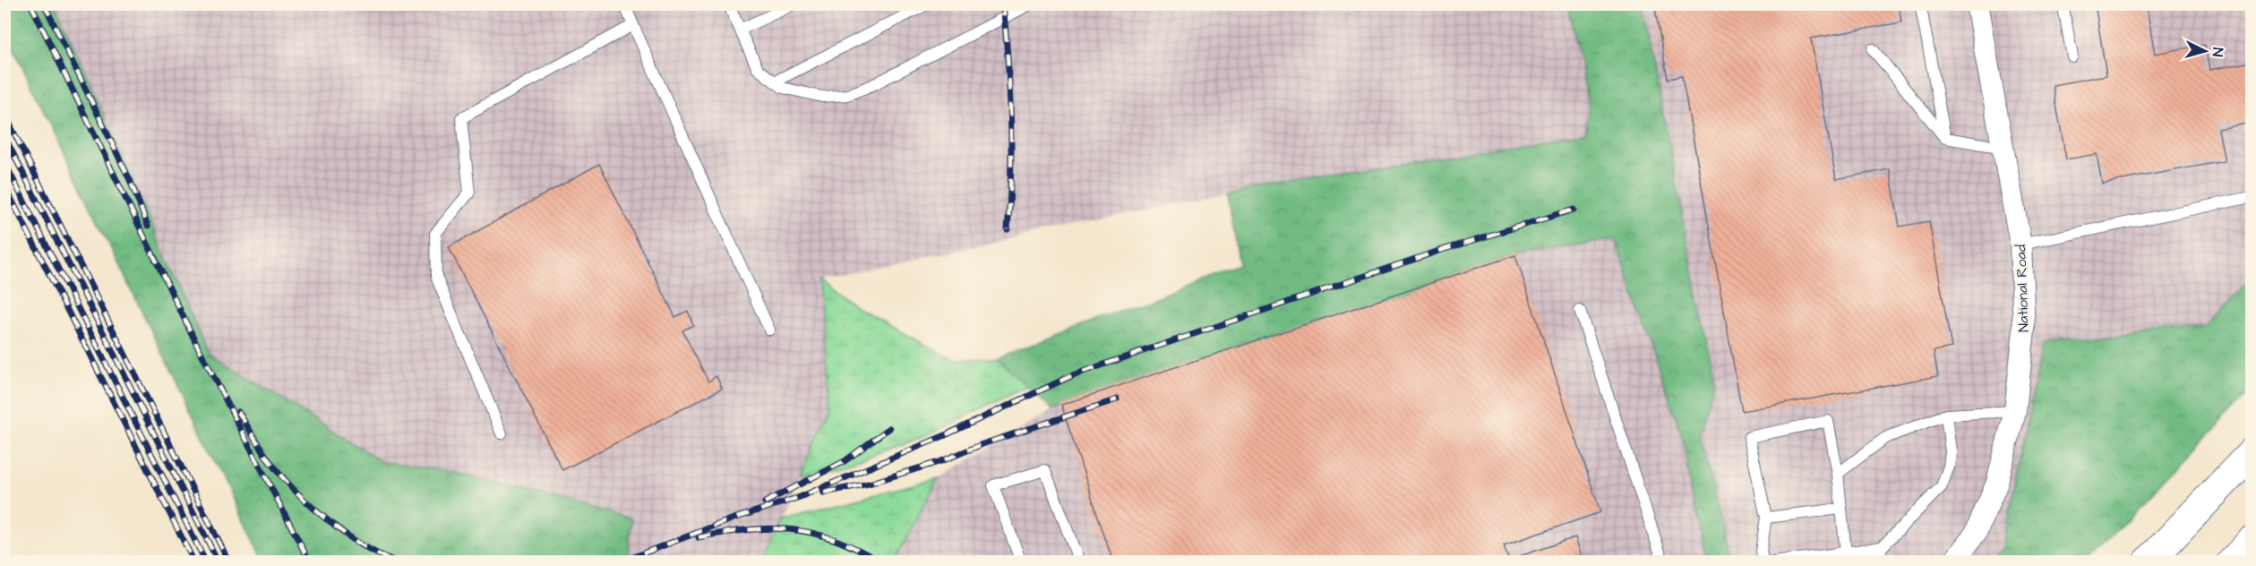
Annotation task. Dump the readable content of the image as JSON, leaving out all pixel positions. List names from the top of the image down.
{
  "streets": {
    "street": ["National Road"]
  },
  "north": "right"
}
